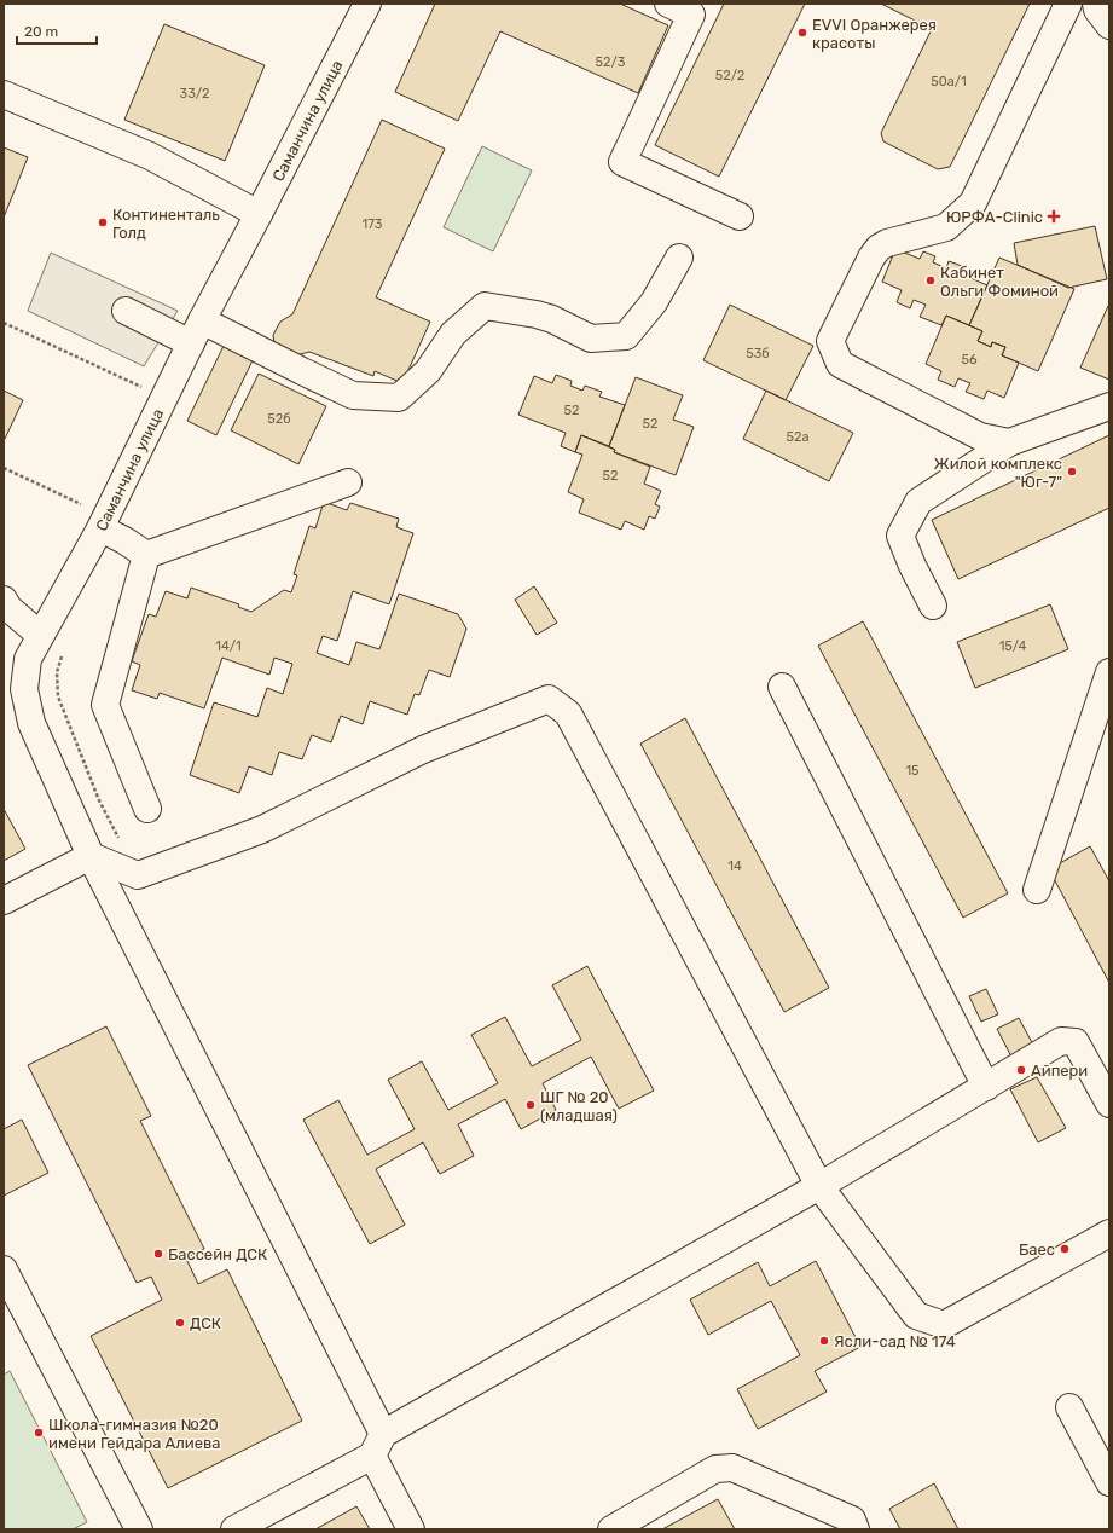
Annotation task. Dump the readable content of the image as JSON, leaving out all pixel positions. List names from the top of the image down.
{
  "streets": {
    "street": ["Саманчина улица"]
  },
  "places": {
    "other": [
      "EVVI Оранжерея красоты",
      "Континенталь Голд",
      "Кабинет Ольги Фоминой",
      "Жилой комплекс \"Юг-7\"",
      "Айпери",
      "ШГ № 20 (младшая)",
      "Баес",
      "Бассейн ДСК",
      "ДСК",
      "Ясли-сад № 174",
      "Школа-гимназия №20 имени Гейдара Алиева"
    ],
    "health": ["ЮРФА-Clinic"]
  },
  "house_numbers": [
    "52/3",
    "52/2",
    "50а/1",
    "33/2",
    "173",
    "53б",
    "56",
    "52",
    "52б",
    "52",
    "52а",
    "52",
    "14/1",
    "15/4",
    "15",
    "14"
  ],
  "scale_bar": "20 m"
}
